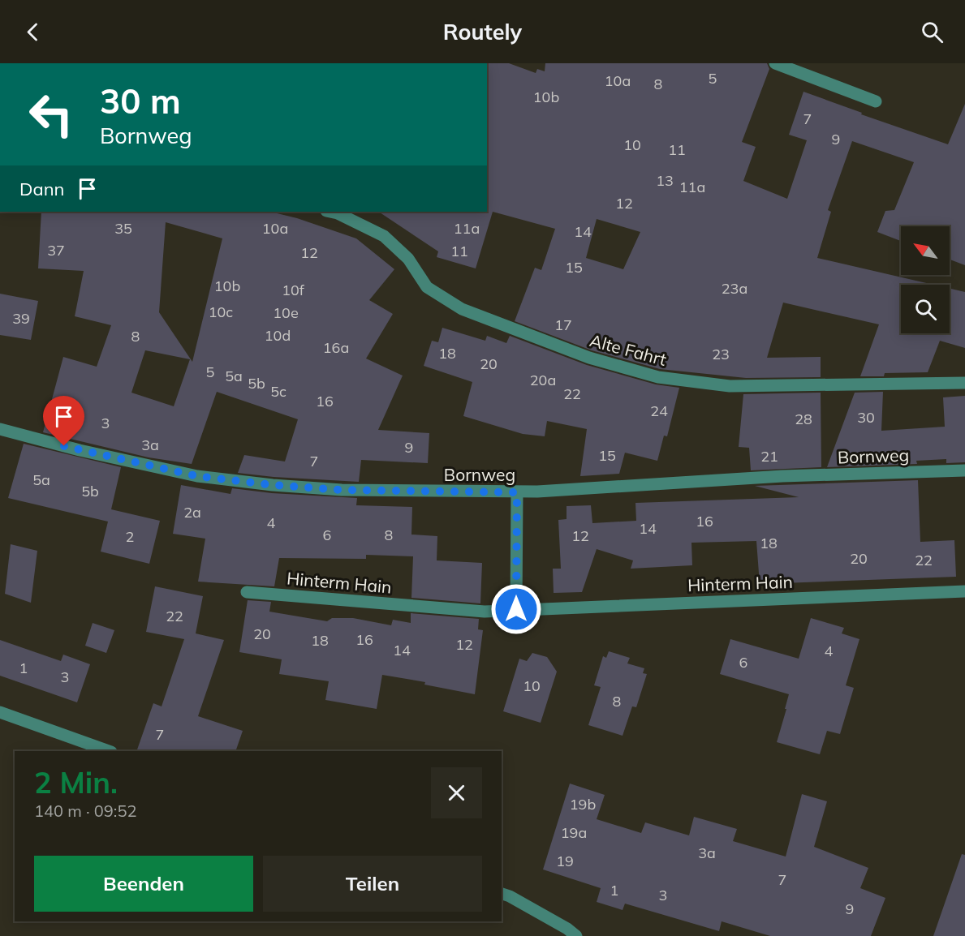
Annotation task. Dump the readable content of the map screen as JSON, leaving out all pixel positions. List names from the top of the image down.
{
  "streets": {
    "street": ["Alte Fahrt", "Bornweg", "Hinterm Hain"]
  },
  "house_numbers": [
    "5",
    "10a",
    "8",
    "10b",
    "7",
    "9",
    "10",
    "11",
    "13",
    "11a",
    "12",
    "35",
    "10a",
    "11a",
    "14",
    "37",
    "11",
    "12",
    "15",
    "10b",
    "23a",
    "10f",
    "10c",
    "10e",
    "39",
    "17",
    "10d",
    "8",
    "16a",
    "18",
    "23",
    "20",
    "5",
    "5a",
    "20a",
    "5b",
    "5c",
    "22",
    "16",
    "24",
    "30",
    "28",
    "3",
    "3a",
    "9",
    "15",
    "21",
    "7",
    "5a",
    "5b",
    "2a",
    "16",
    "4",
    "14",
    "6",
    "8",
    "12",
    "2",
    "18",
    "20",
    "22",
    "22",
    "20",
    "16",
    "18",
    "12",
    "14",
    "4",
    "6",
    "1",
    "3",
    "10",
    "8",
    "7",
    "19b",
    "19a",
    "3a",
    "19",
    "7",
    "1",
    "3",
    "9"
  ],
  "north": "top left",
  "page": {
    "header": "Routely",
    "turn": ["30 m", "Bornweg"],
    "then": "Dann",
    "heading": ["2 Min.", "140 m · 09:52"],
    "buttons": ["Beenden", "Teilen"]
  }
}
